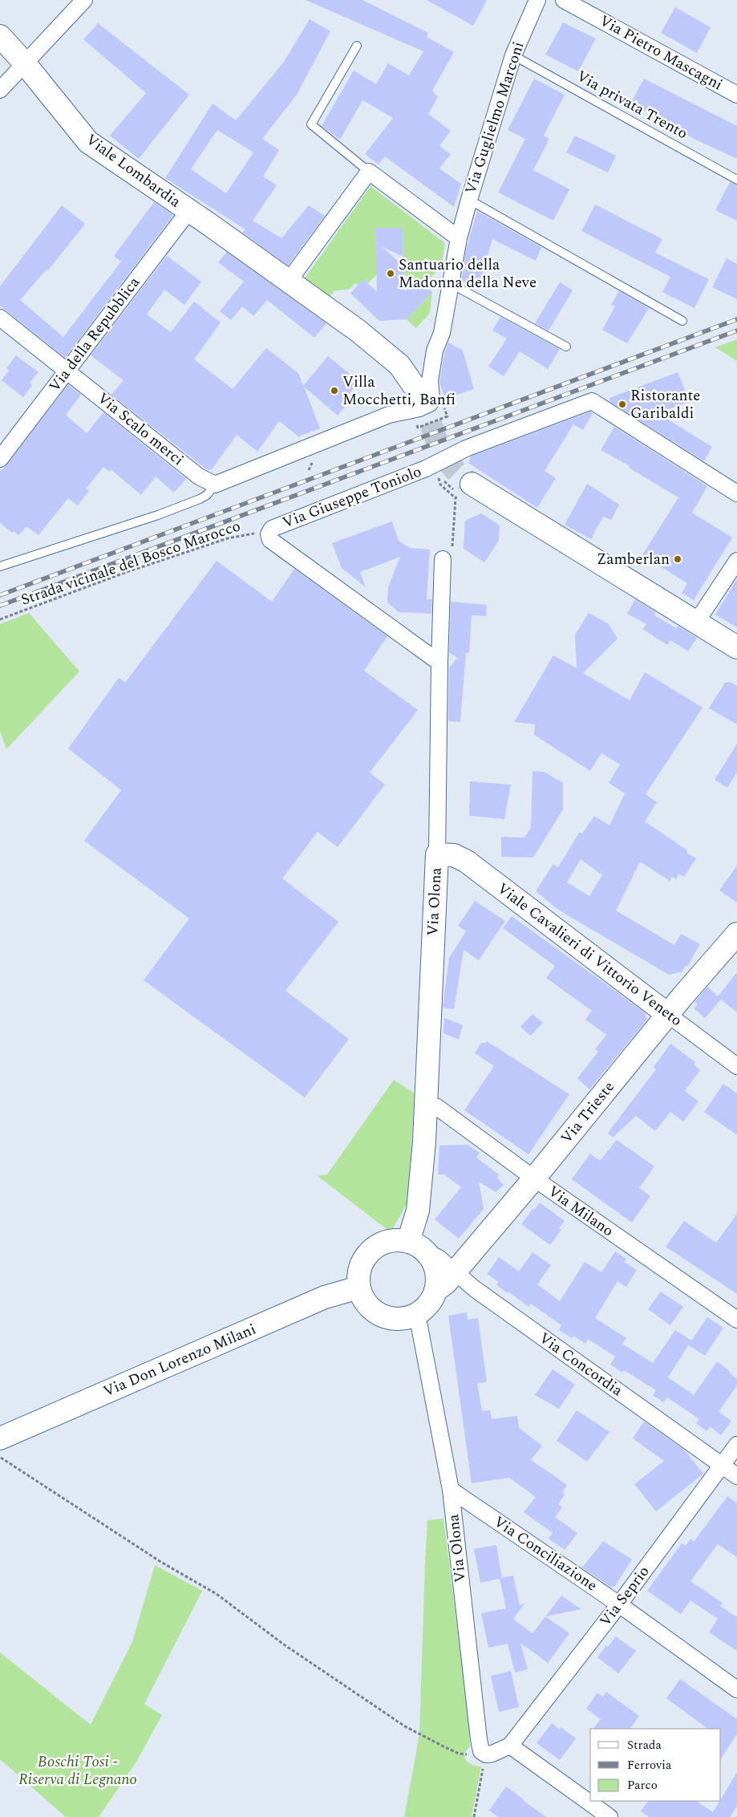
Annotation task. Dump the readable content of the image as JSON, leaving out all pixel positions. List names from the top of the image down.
{
  "streets": {
    "street": [
      "Via Pietro Mascagni",
      "Via Guglielmo Marconi",
      "Viale Lombardia",
      "Via della Repubblica",
      "Via Scalo merci",
      "Via Giuseppe Toniolo",
      "Via Olona",
      "Viale Cavalieri di Vittorio Veneto",
      "Via Trieste",
      "Via Milano",
      "Via Don Lorenzo Milani",
      "Via Concordia",
      "Via Conciliazione",
      "Via Seprio"
    ],
    "lane": ["Via privata Trento"],
    "path": ["Strada vicinale del Bosco Marocco"]
  },
  "crossings": [
    ["Via privata Trento", "Via Guglielmo Marconi"],
    ["Via Guglielmo Marconi", "Via Scalo merci"],
    ["Viale Lombardia", "Via della Repubblica"],
    ["Via della Repubblica", "Via Scalo merci"],
    ["Via Giuseppe Toniolo", "Strada vicinale del Bosco Marocco"],
    ["Via Giuseppe Toniolo", "Via Olona"],
    ["Via Olona", "Viale Cavalieri di Vittorio Veneto"],
    ["Via Olona", "Via Trieste"],
    ["Via Olona", "Via Milano"],
    ["Via Olona", "Via Don Lorenzo Milani"],
    ["Via Olona", "Via Concordia"],
    ["Via Olona", "Via Conciliazione"],
    ["Viale Cavalieri di Vittorio Veneto", "Via Trieste"],
    ["Via Trieste", "Via Milano"],
    ["Via Trieste", "Via Don Lorenzo Milani"],
    ["Via Trieste", "Via Concordia"],
    ["Via Don Lorenzo Milani", "Via Concordia"],
    ["Via Concordia", "Via Seprio"],
    ["Via Conciliazione", "Via Seprio"]
  ],
  "parks": ["Boschi Tosi - Riserva di Legnano"],
  "places": [
    "Santuario della Madonna della Neve",
    "Villa Mocchetti, Banfi",
    "Ristorante Garibaldi",
    "Zamberlan"
  ],
  "legend": ["Strada", "Ferrovia", "Parco"]
}
